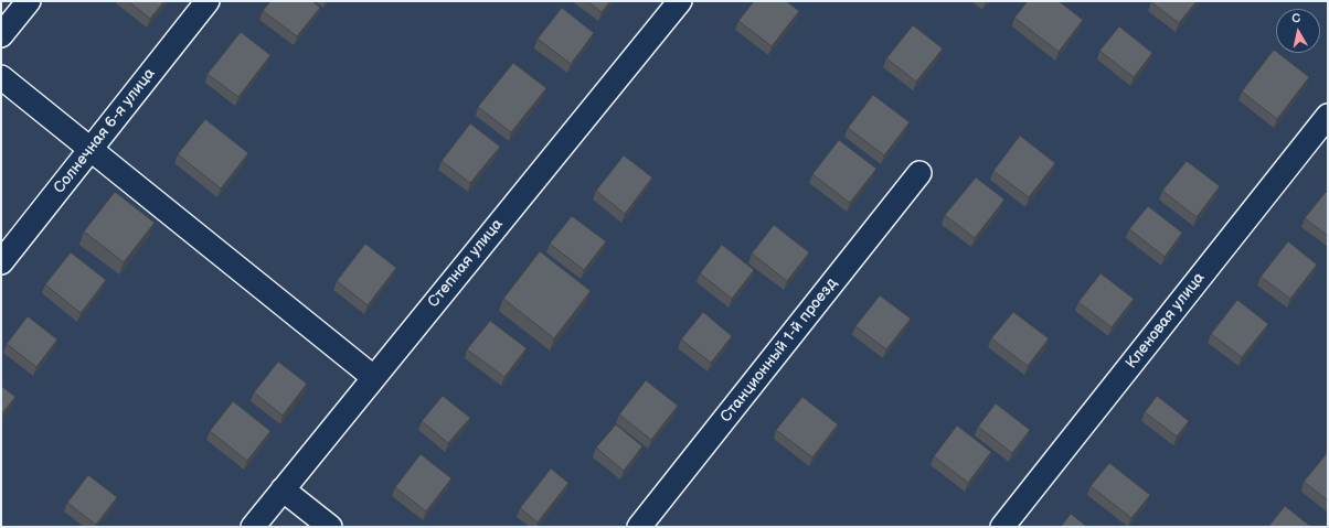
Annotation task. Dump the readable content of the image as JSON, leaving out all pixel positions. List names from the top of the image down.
{
  "streets": {
    "street": [
      "Солнечная 6-я улица",
      "Степная улица",
      "Кленовая улица",
      "Станционный 1-й проезд"
    ]
  },
  "north": "top"
}
